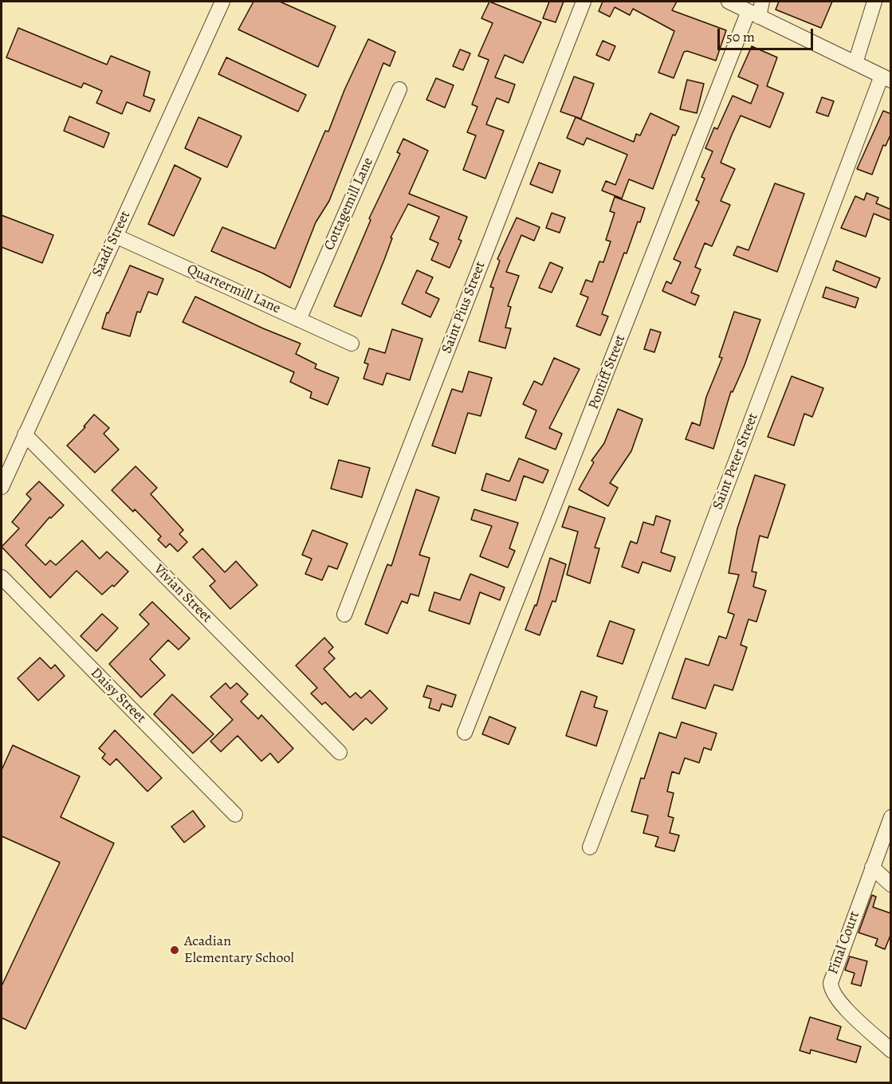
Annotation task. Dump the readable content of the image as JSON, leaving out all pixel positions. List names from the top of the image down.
{
  "streets": {
    "street": [
      "Cottagemill Lane",
      "Saadi Street",
      "Quartermill Lane",
      "Saint Pius Street",
      "Pontiff Street",
      "Saint Peter Street",
      "Vivian Street",
      "Daisy Street",
      "Final Court"
    ]
  },
  "crossings": [
    ["Cottagemill Lane", "Quartermill Lane"],
    ["Saadi Street", "Quartermill Lane"],
    ["Saadi Street", "Vivian Street"]
  ],
  "places": ["Acadian Elementary School"],
  "scale_bar": "50 m"
}
